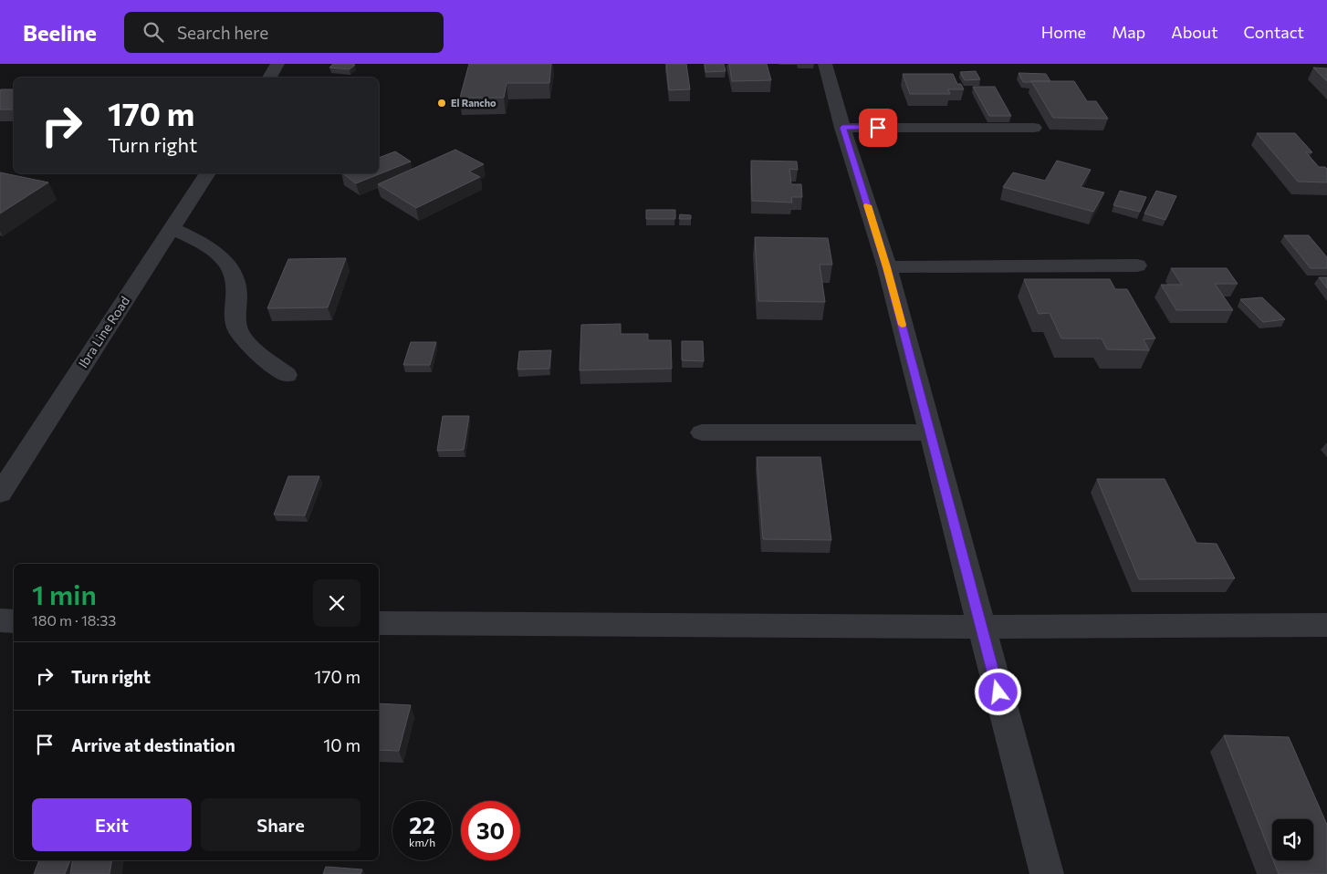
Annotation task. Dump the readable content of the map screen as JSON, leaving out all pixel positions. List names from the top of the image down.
{
  "streets": {
    "street": ["Ibra Line Road"]
  },
  "places": ["El Rancho"],
  "page": {
    "header": "Beeline",
    "search": "Search here",
    "nav": [
      "Home",
      "Map",
      "About",
      "Contact"
    ],
    "turn": ["170 m", "Turn right"],
    "heading": ["1 min", "180 m · 18:33"],
    "list": [
      {
        "name": "Turn right",
        "value": "170 m"
      },
      {
        "name": "Arrive at destination",
        "value": "10 m"
      }
    ],
    "buttons": ["Exit", "Share"],
    "speed": "22 km/h",
    "limit": "30"
  }
}
